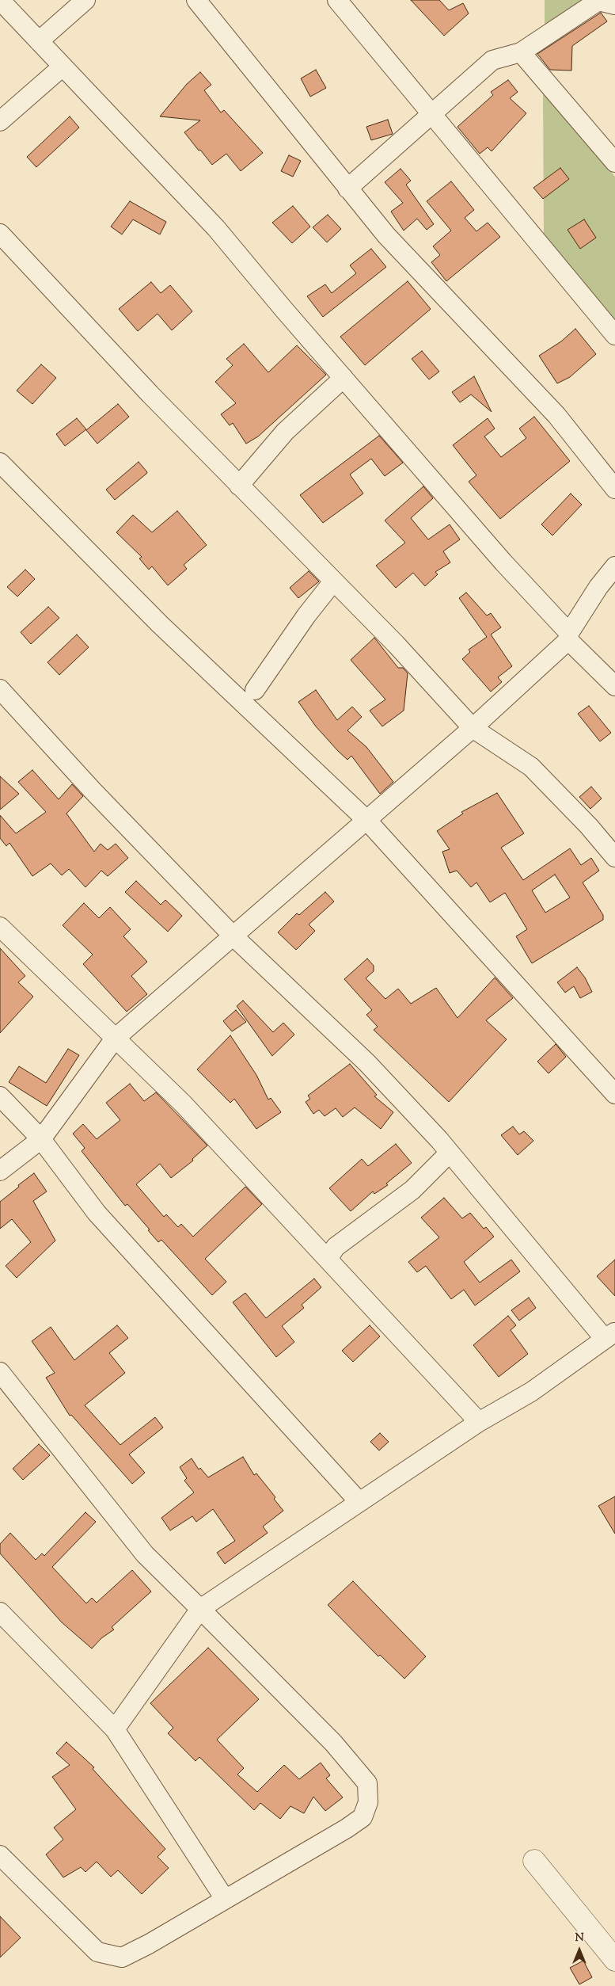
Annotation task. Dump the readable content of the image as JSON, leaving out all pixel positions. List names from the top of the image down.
{
  "north": "top"
}
